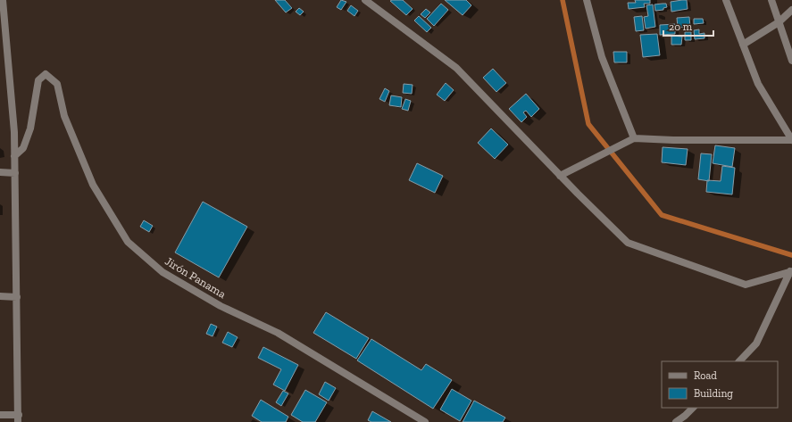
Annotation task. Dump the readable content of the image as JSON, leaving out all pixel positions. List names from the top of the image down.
{
  "streets": {
    "street": ["Jirón Panama"]
  },
  "legend": ["Road", "Building"],
  "scale_bar": "20 m"
}
